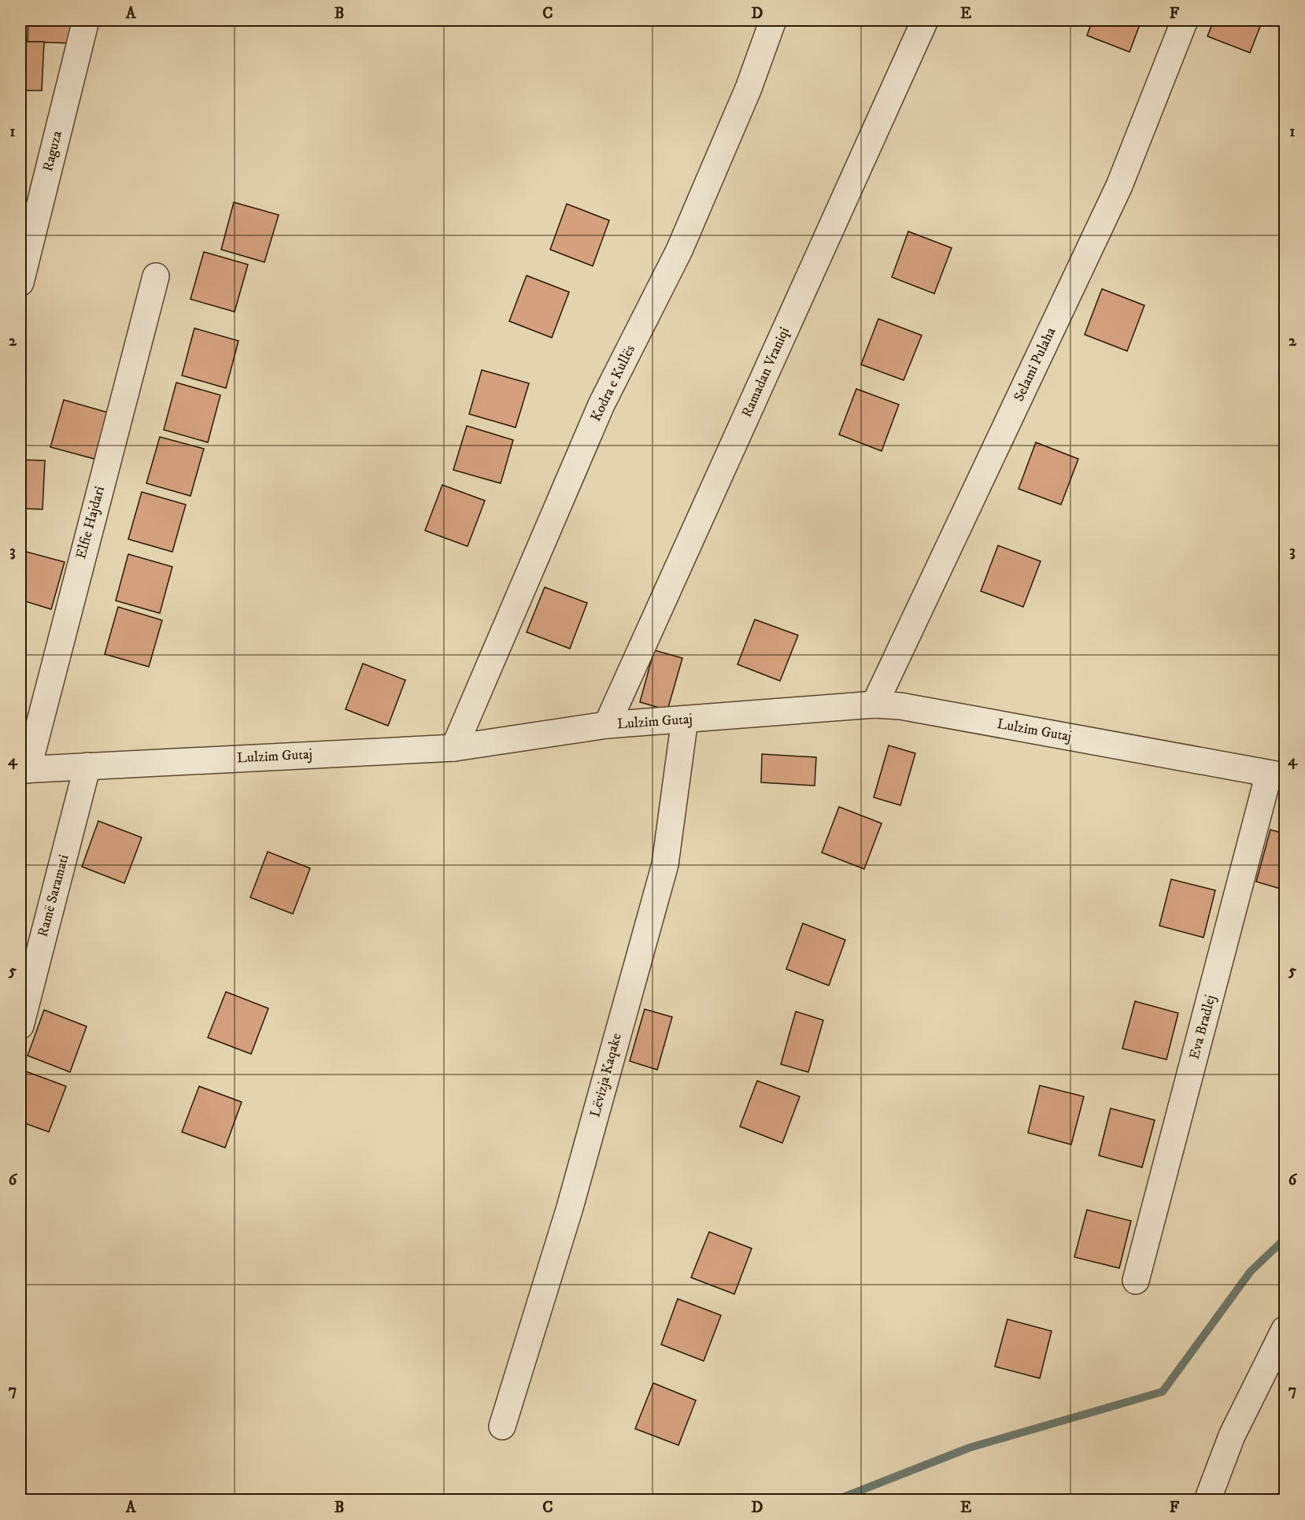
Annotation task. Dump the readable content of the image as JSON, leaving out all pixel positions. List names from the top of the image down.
{
  "streets": {
    "street": [
      "Raguza",
      "Selami Pulaha",
      "Ramadan Vraniqi",
      "Kodra e Kullës",
      "Elfie Hajdari",
      "Lulzim Gutaj",
      "Ramë Saramati",
      "Eva Bradlej",
      "Lëvizja Kaqake"
    ]
  },
  "crossings": [
    ["Selami Pulaha", "Lulzim Gutaj"],
    ["Ramadan Vraniqi", "Lulzim Gutaj"],
    ["Kodra e Kullës", "Lulzim Gutaj"],
    ["Elfie Hajdari", "Lulzim Gutaj"],
    ["Lulzim Gutaj", "Ramë Saramati"],
    ["Lulzim Gutaj", "Eva Bradlej"],
    ["Lulzim Gutaj", "Lëvizja Kaqake"]
  ],
  "grid": {
    "columns": [
      "A",
      "B",
      "C",
      "D",
      "E",
      "F"
    ],
    "rows": [
      "1",
      "2",
      "3",
      "4",
      "5",
      "6",
      "7"
    ]
  }
}
